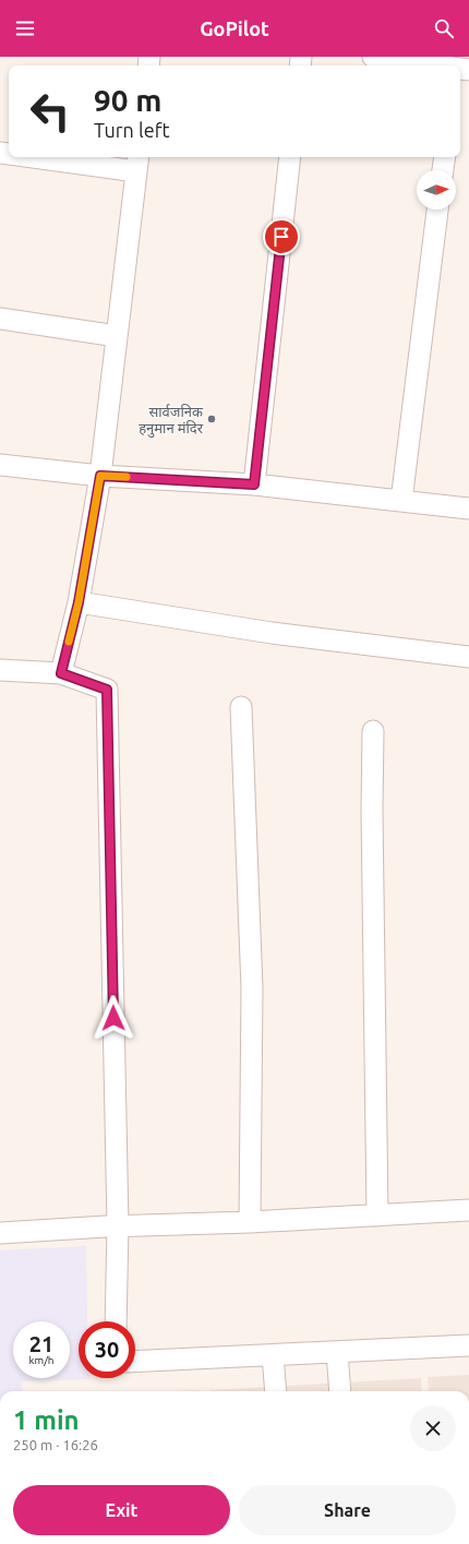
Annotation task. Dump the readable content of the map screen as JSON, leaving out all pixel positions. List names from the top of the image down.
{
  "places": ["सार्वजनिक हनुमान मंदिर"],
  "north": "right",
  "page": {
    "header": "GoPilot",
    "turn": ["90 m", "Turn left"],
    "speed": "21 km/h",
    "limit": "30",
    "heading": ["1 min", "250 m · 16:26"],
    "buttons": ["Exit", "Share"]
  }
}
